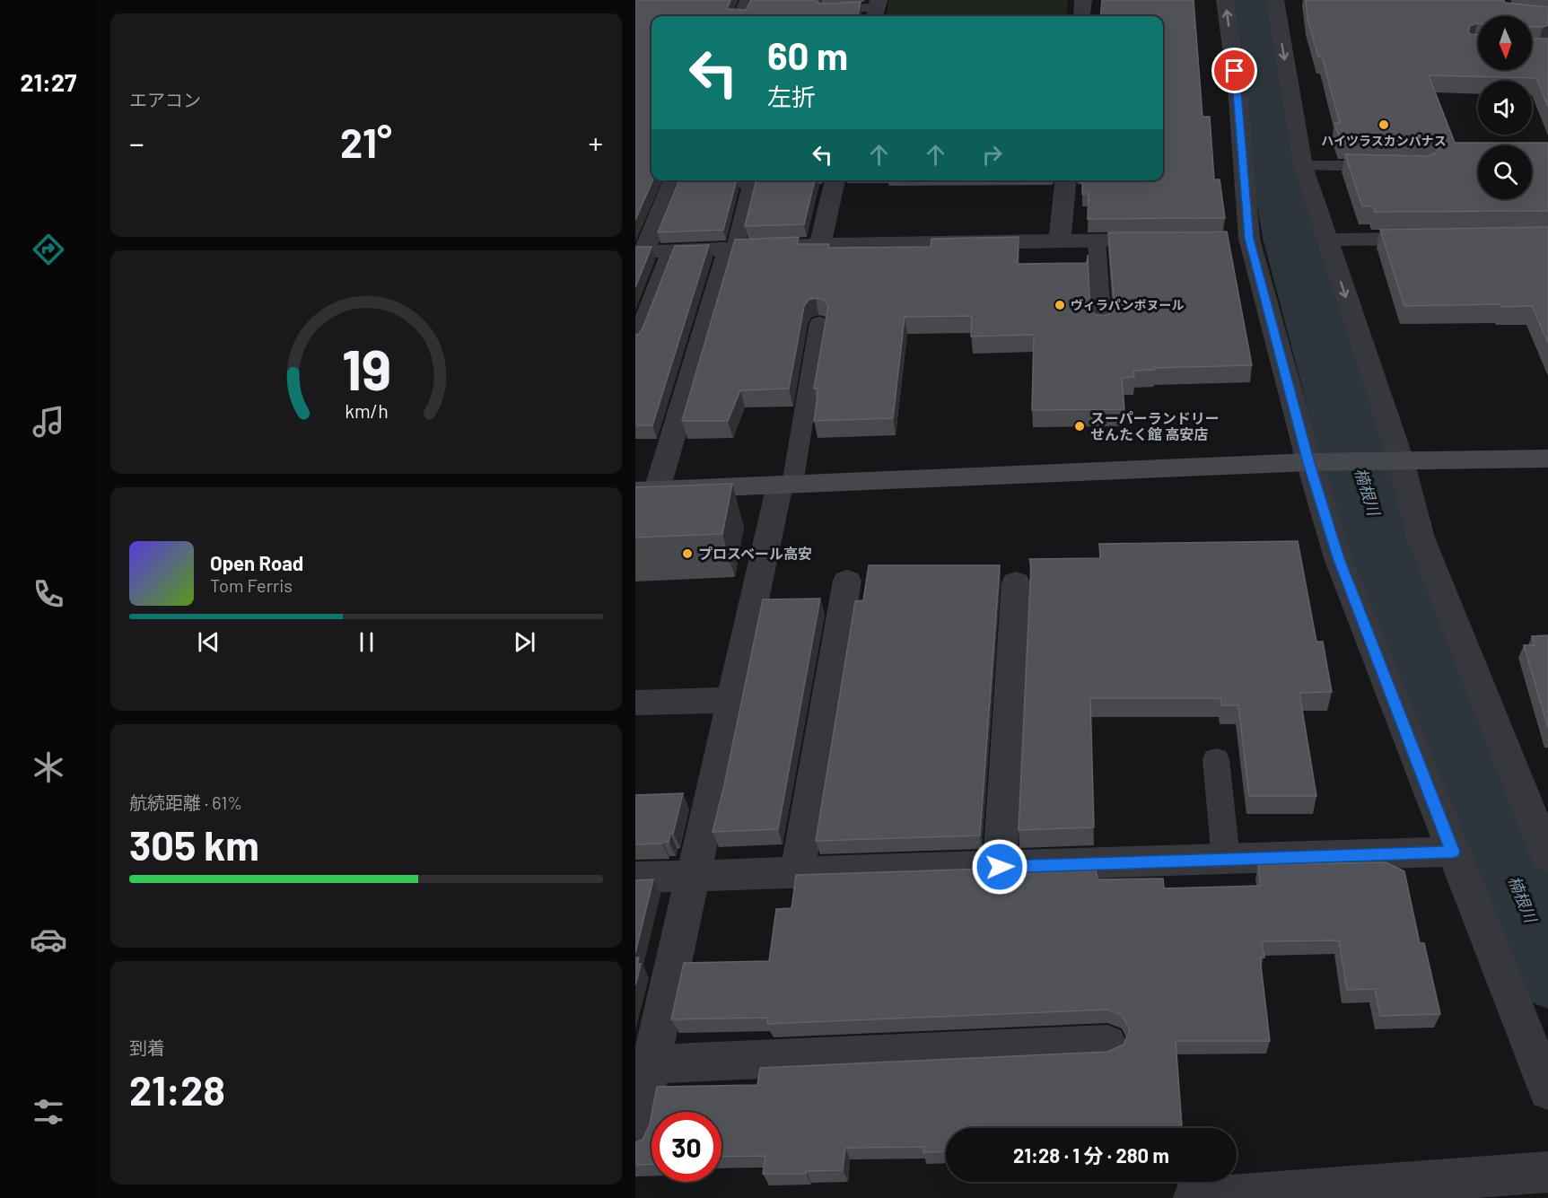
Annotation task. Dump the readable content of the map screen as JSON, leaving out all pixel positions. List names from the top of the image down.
{
  "water": ["楠根川"],
  "places": [
    "ハイツラスカンパナス",
    "ヴィラパンボヌール",
    "スーパーランドリー せんたく館 高安店",
    "プロスベール高安"
  ],
  "north": "bottom",
  "page": {
    "tabs": "21:27",
    "tile": [
      "エアコン",
      ["航続距離 · 61%", "305 km"],
      ["到着", "21:28"]
    ],
    "turn": ["60 m", "左折"],
    "heat": ["−", "21°", "+"],
    "song": ["Open Road", "Tom Ferris"],
    "limit": "30",
    "trip": "21:28 · 1 分 · 280 m",
    "gauge": ["19", "km/h"]
  }
}
